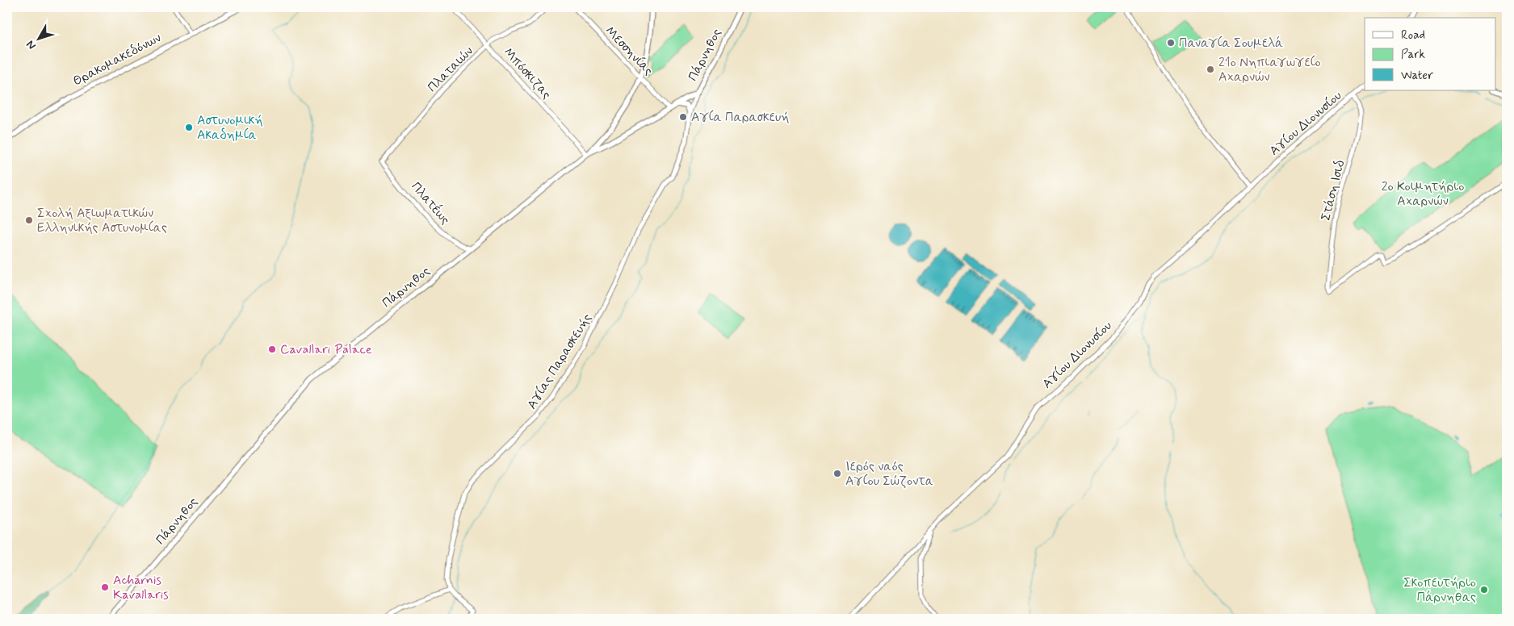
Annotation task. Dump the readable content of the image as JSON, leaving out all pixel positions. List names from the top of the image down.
{
  "streets": {
    "main road": ["Πάρνηθος", "Θρακομακεδόνων"],
    "street": [
      "Μεσσηνίας",
      "Πλαταιών",
      "Μπόσκιζας",
      "Αγίου Διονυσίου",
      "Στάση Ισιδ",
      "Πλατέως",
      "Αγίας Παρασκευής"
    ]
  },
  "crossings": [
    ["Μεσσηνίας", "Πάρνηθος"],
    ["Πάρνηθος", "Μπόσκιζας"],
    ["Πάρνηθος", "Πλατέως"],
    ["Πάρνηθος", "Αγίας Παρασκευής"],
    ["Πλαταιών", "Μπόσκιζας"],
    ["Πλαταιών", "Πλατέως"],
    ["Αγίου Διονυσίου", "Στάση Ισιδ"]
  ],
  "parks": ["2ο Κοιμητήριο Αχαρνών"],
  "places": [
    "Παναγία Σουμελά",
    "21ο Νηπιαγωγείο Αχαρνών",
    "Αγία Παρασκευή",
    "Αστυνομική Ακαδημία",
    "Σχολή Αξιωματικών Ελληνικής Αστυνομίας",
    "Cavallari Palace",
    "Ιερός ναός Αγίου Σώζοντα",
    "Acharnis Kavallaris",
    "Σκοπευτήριο Πάρνηθας"
  ],
  "legend": ["Road", "Park", "Water"],
  "north": "bottom left"
}
